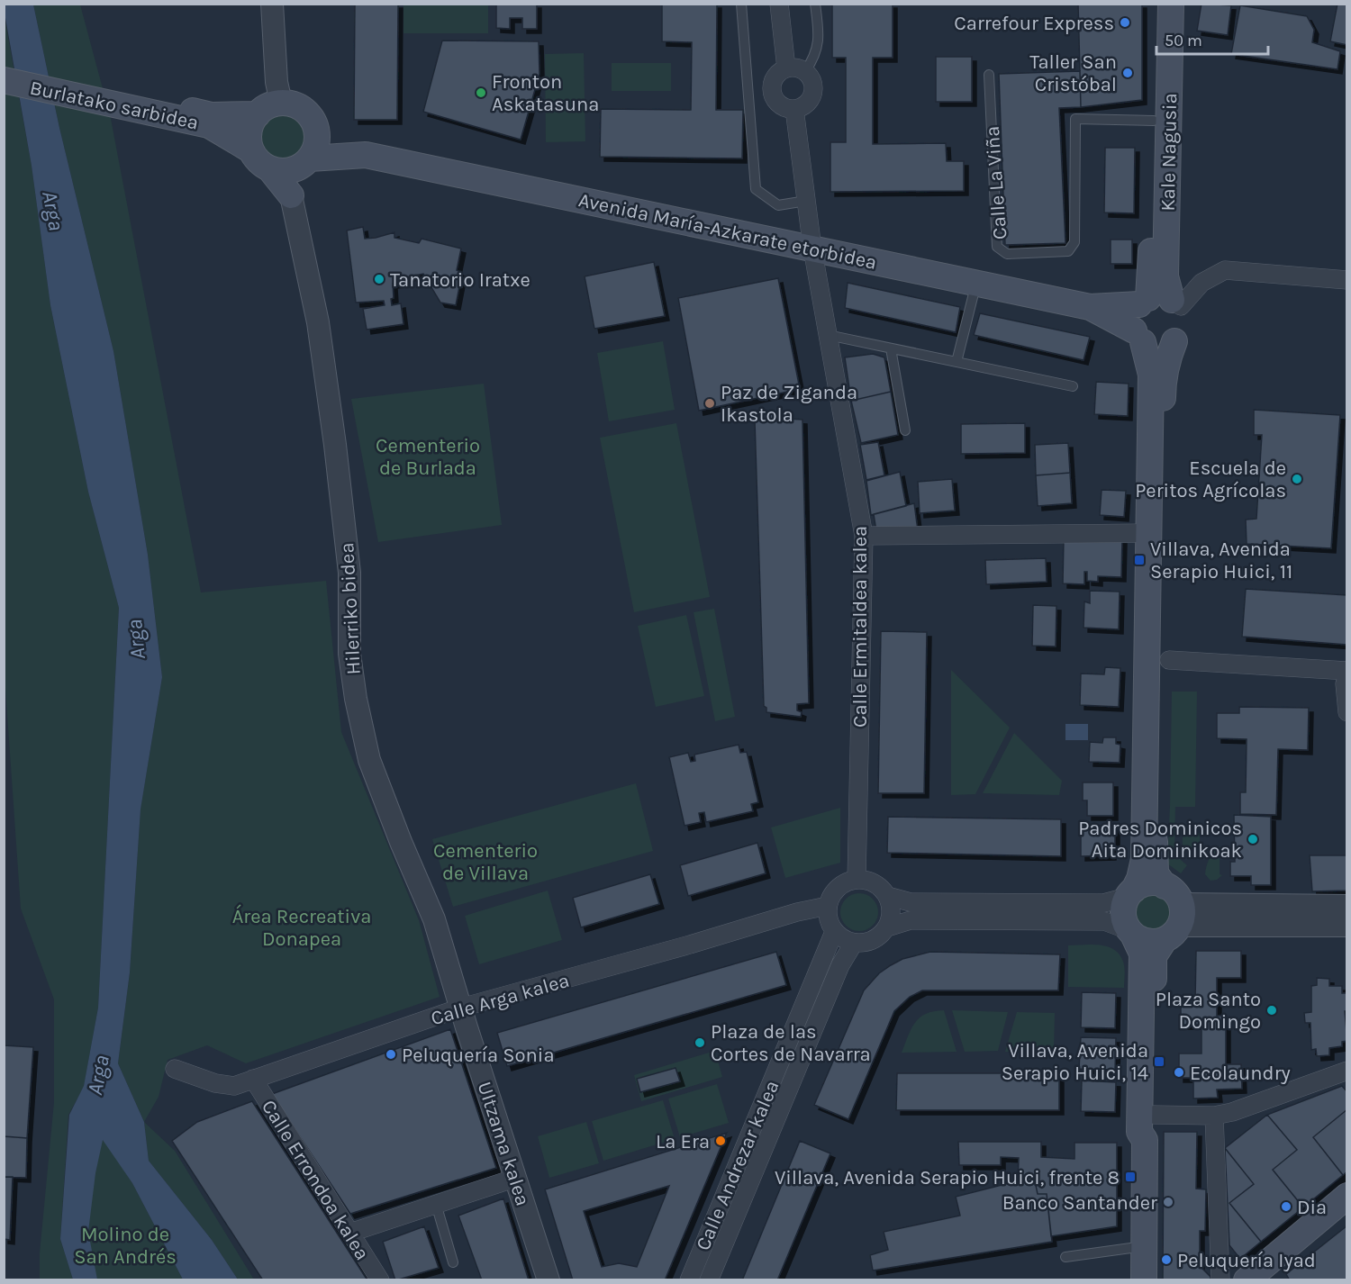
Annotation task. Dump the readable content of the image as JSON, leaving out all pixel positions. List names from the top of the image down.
{
  "streets": {
    "main road": [
      "Burlatako sarbidea",
      "Kale Nagusia",
      "Avenida María-Azkarate etorbidea",
      "Hilerriko bidea"
    ],
    "street": [
      "Calle Ermitaldea kalea",
      "Calle Arga kalea",
      "Ultzama kalea",
      "Calle Andrezar kalea",
      "Calle Errondoa kalea"
    ],
    "lane": ["Calle La Viña"]
  },
  "crossings": [
    ["Burlatako sarbidea", "Hilerriko bidea"],
    ["Kale Nagusia", "Calle La Viña"],
    ["Kale Nagusia", "Avenida María-Azkarate etorbidea"],
    ["Avenida María-Azkarate etorbidea", "Calle Ermitaldea kalea"],
    ["Hilerriko bidea", "Calle Arga kalea"],
    ["Hilerriko bidea", "Ultzama kalea"],
    ["Calle Ermitaldea kalea", "Calle Arga kalea"],
    ["Calle Ermitaldea kalea", "Calle Andrezar kalea"],
    ["Calle Arga kalea", "Ultzama kalea"],
    ["Calle Arga kalea", "Calle Andrezar kalea"],
    ["Calle Arga kalea", "Calle Errondoa kalea"]
  ],
  "water": ["Arga"],
  "parks": [
    "Cementerio de Burlada",
    "Cementerio de Villava",
    "Área Recreativa Donapea",
    "Molino de San Andrés"
  ],
  "places": {
    "other": [
      "Carrefour Express",
      "Taller San Cristóbal",
      "Fronton Askatasuna",
      "Tanatorio Iratxe",
      "Paz de Ziganda Ikastola",
      "Escuela de Peritos Agrícolas",
      "Padres Dominicos Aita Dominikoak",
      "Plaza Santo Domingo",
      "Plaza de las Cortes de Navarra",
      "Peluquería Sonia",
      "Ecolaundry",
      "La Era",
      "Banco Santander",
      "Dia",
      "Peluquería Iyad"
    ],
    "transit": ["Villava, Avenida Serapio Huici, 11", "Villava, Avenida Serapio Huici, 14", "Villava, Avenida Serapio Huici, frente 8"]
  },
  "scale_bar": "50 m"
}
